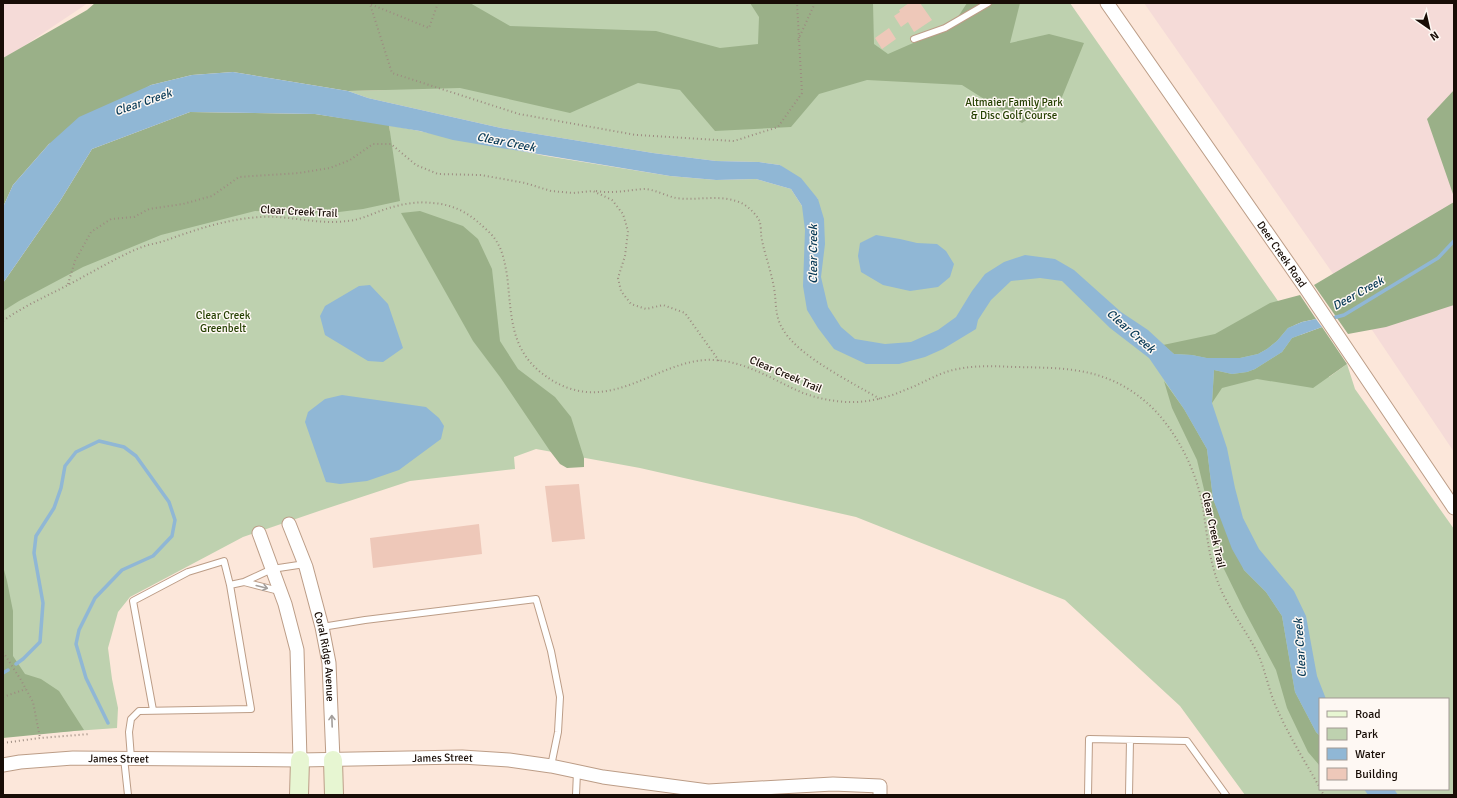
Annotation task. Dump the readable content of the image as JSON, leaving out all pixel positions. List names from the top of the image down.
{
  "streets": {
    "street": ["Deer Creek Road", "Coral Ridge Avenue", "James Street"],
    "path": ["Clear Creek Trail"]
  },
  "crossings": [
    ["Coral Ridge Avenue", "James Street"]
  ],
  "water": ["Clear Creek", "Deer Creek"],
  "parks": ["Altmaier Family Park & Disc Golf Course", "Clear Creek Greenbelt"],
  "legend": [
    "Road",
    "Park",
    "Water",
    "Building"
  ],
  "north": "bottom right"
}
